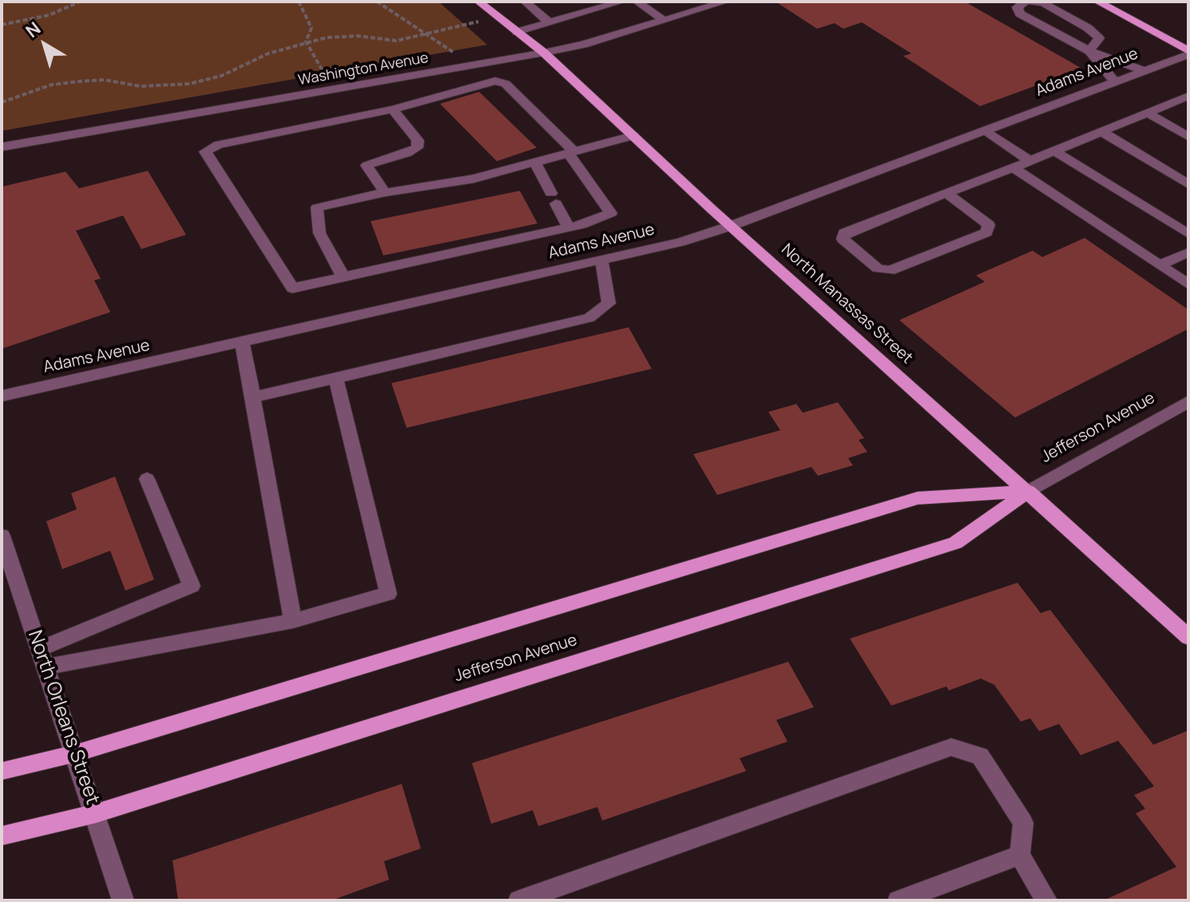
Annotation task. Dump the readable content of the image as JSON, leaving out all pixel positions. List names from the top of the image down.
{
  "streets": {
    "main road": ["North Manassas Street", "Jefferson Avenue"],
    "street": ["Washington Avenue", "Adams Avenue", "North Orleans Street"]
  },
  "crossings": [
    ["Washington Avenue", "North Manassas Street"],
    ["Adams Avenue", "North Manassas Street"],
    ["North Manassas Street", "Jefferson Avenue"],
    ["Jefferson Avenue", "North Orleans Street"]
  ],
  "north": "top left"
}
